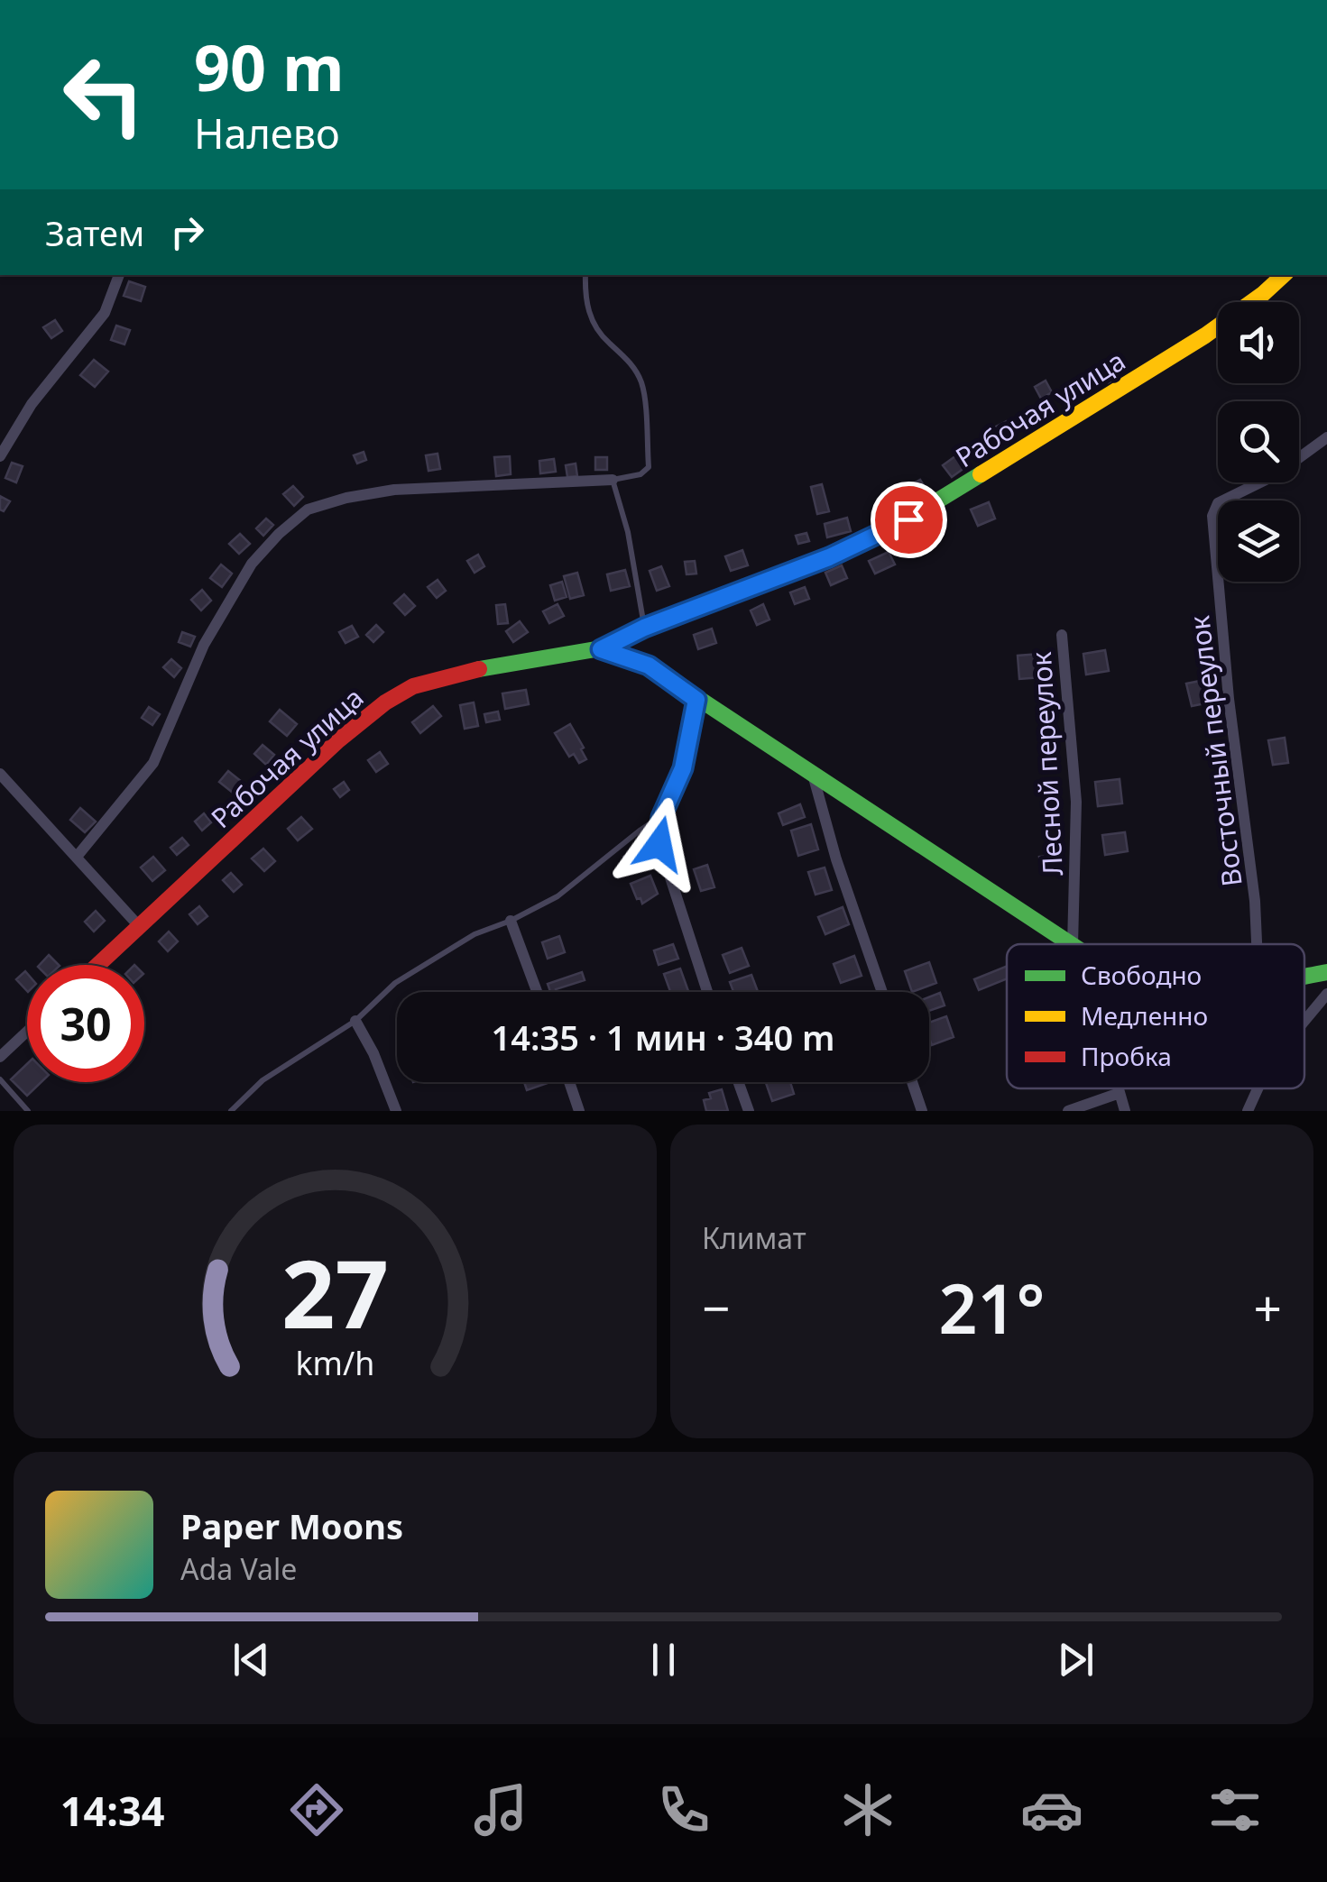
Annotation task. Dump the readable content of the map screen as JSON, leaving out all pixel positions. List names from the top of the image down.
{
  "streets": {
    "street": ["Рабочая улица", "Восточный переулок", "Лесной переулок"]
  },
  "legend": ["Свободно", "Медленно", "Пробка"],
  "page": {
    "turn": ["90 m", "Налево"],
    "then": "Затем",
    "limit": "30",
    "trip": "14:35 · 1 мин · 340 m",
    "tile": "Климат",
    "heat": ["−", "21°", "+"],
    "song": ["Paper Moons", "Ada Vale"],
    "tabs": "14:34",
    "gauge": ["27", "km/h"]
  }
}
